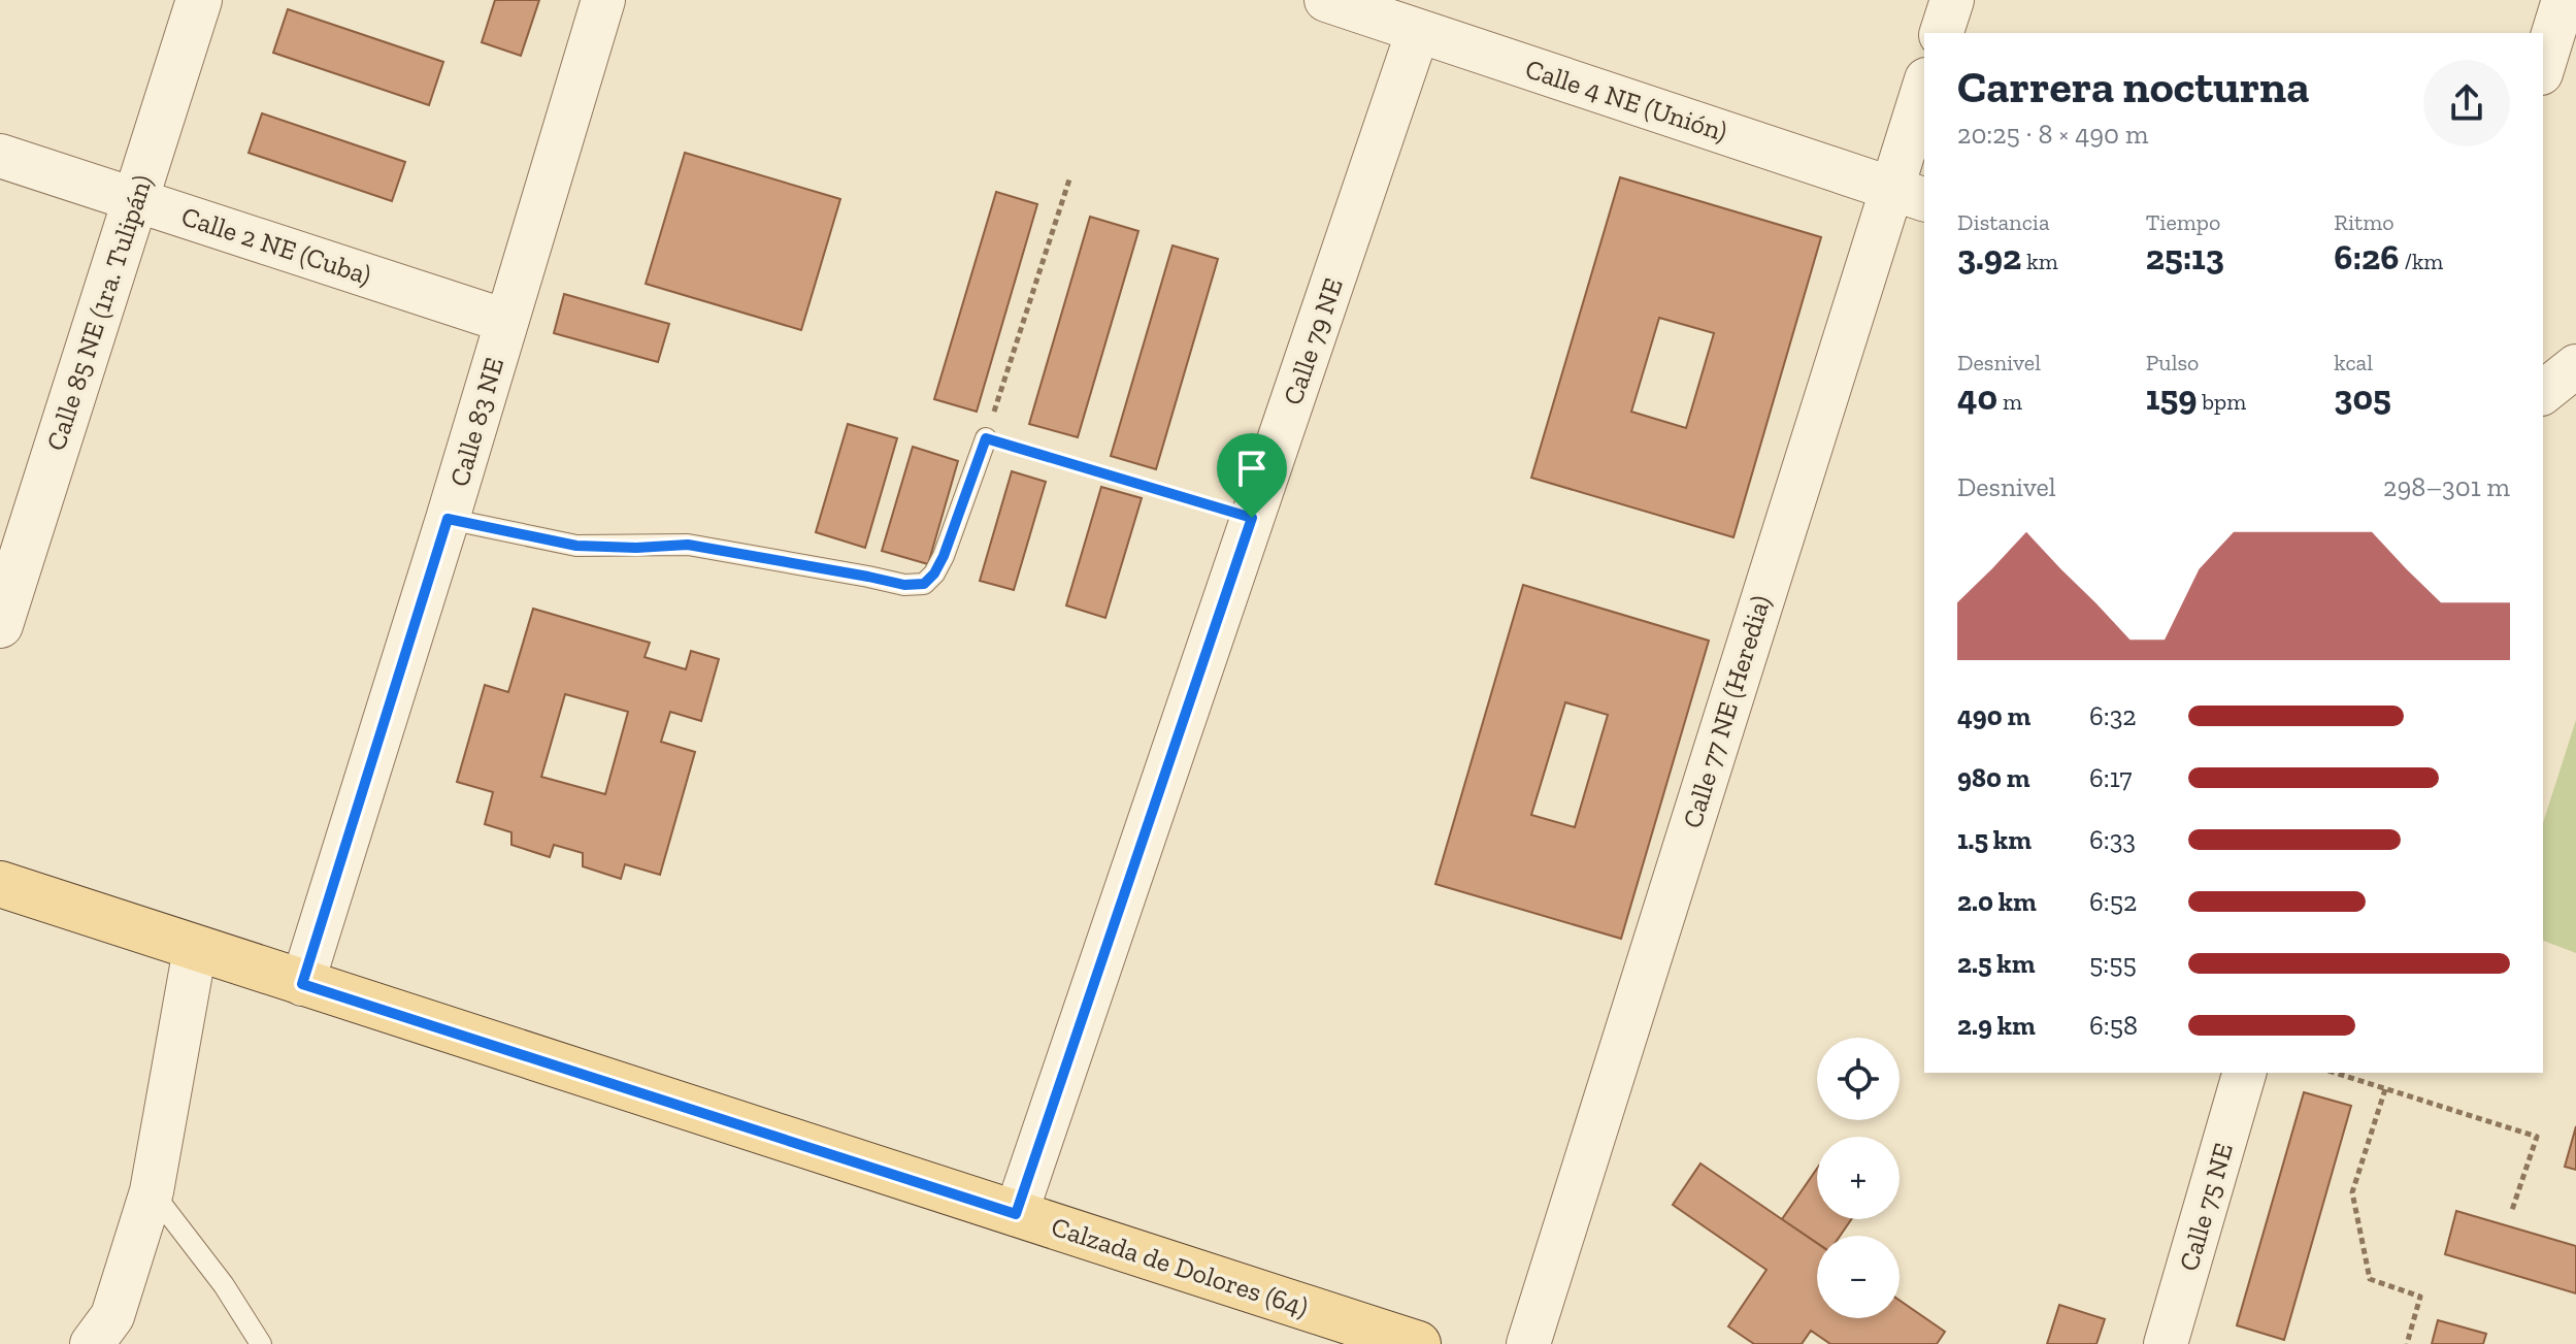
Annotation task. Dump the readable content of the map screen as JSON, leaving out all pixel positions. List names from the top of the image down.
{
  "streets": {
    "main road": ["Calzada de Dolores (64)"],
    "street": [
      "Calle 4 NE (Unión)",
      "Calle 2 NE (Cuba)",
      "Calle 85 NE (1ra. Tulipán)",
      "Calle 79 NE",
      "Calle 83 NE",
      "Calle 77 NE (Heredia)",
      "Calle 75 NE"
    ]
  },
  "crossings": [
    ["Calle 4 NE (Unión)", "Calle 79 NE"],
    ["Calle 4 NE (Unión)", "Calle 77 NE (Heredia)"],
    ["Calle 2 NE (Cuba)", "Calle 85 NE (1ra. Tulipán)"],
    ["Calle 2 NE (Cuba)", "Calle 83 NE"],
    ["Calle 79 NE", "Calzada de Dolores (64)"],
    ["Calle 83 NE", "Calzada de Dolores (64)"]
  ],
  "page": {
    "heading": ["Carrera nocturna", "20:25 · 8 × 490 m"],
    "stats": [
      ["Distancia", "3.92 km"],
      ["Tiempo", "25:13"],
      ["Ritmo", "6:26 /km"],
      ["Desnivel", "40 m"],
      ["Pulso", "159 bpm"],
      ["kcal", "305"]
    ],
    "chart": ["Desnivel", "298–301 m"],
    "list": [
      {
        "name": "490 m",
        "note": "6:32"
      },
      {
        "name": "980 m",
        "note": "6:17"
      },
      {
        "name": "1.5 km",
        "note": "6:33"
      },
      {
        "name": "2.0 km",
        "note": "6:52"
      },
      {
        "name": "2.5 km",
        "note": "5:55"
      },
      {
        "name": "2.9 km",
        "note": "6:58"
      }
    ],
    "map_buttons": ["+", "−"]
  }
}
